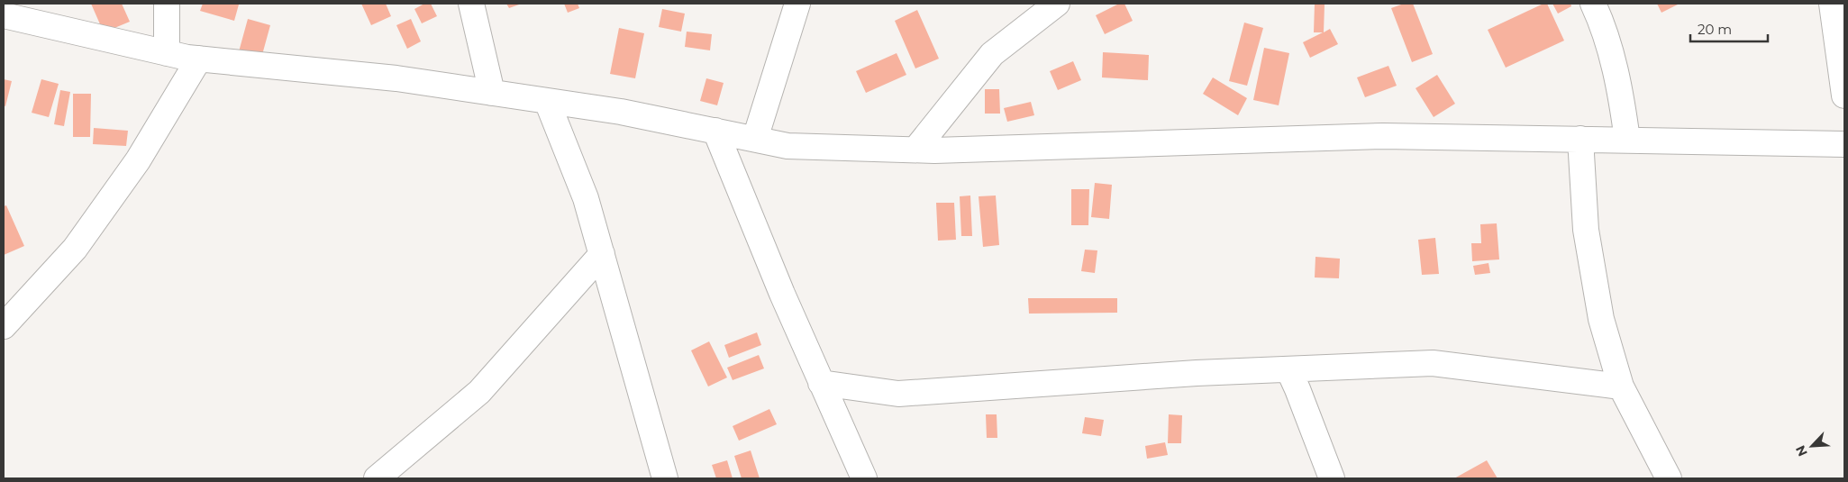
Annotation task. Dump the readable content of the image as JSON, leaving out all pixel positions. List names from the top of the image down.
{
  "scale_bar": "20 m",
  "north": "bottom left"
}
